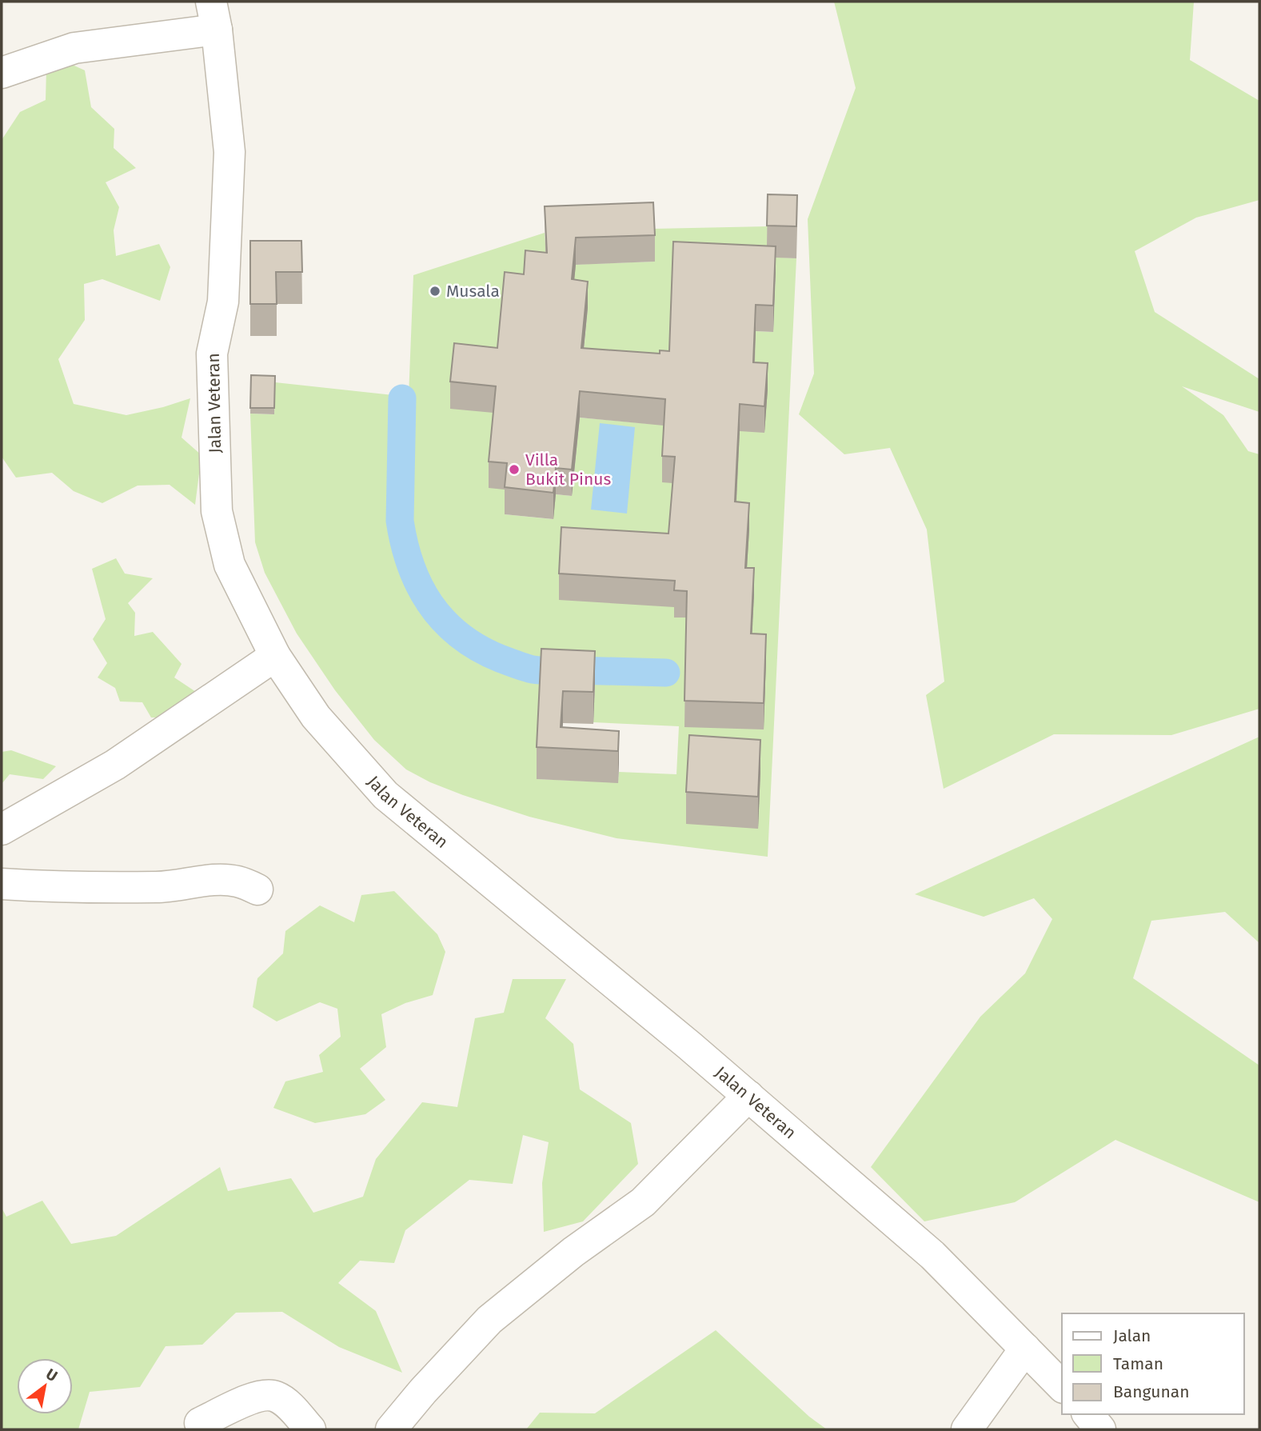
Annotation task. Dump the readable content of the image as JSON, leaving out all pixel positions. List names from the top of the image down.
{
  "streets": {
    "street": ["Jalan Veteran"]
  },
  "places": ["Musala", "Villa Bukit Pinus"],
  "legend": ["Jalan", "Taman", "Bangunan"],
  "north": "top right"
}
